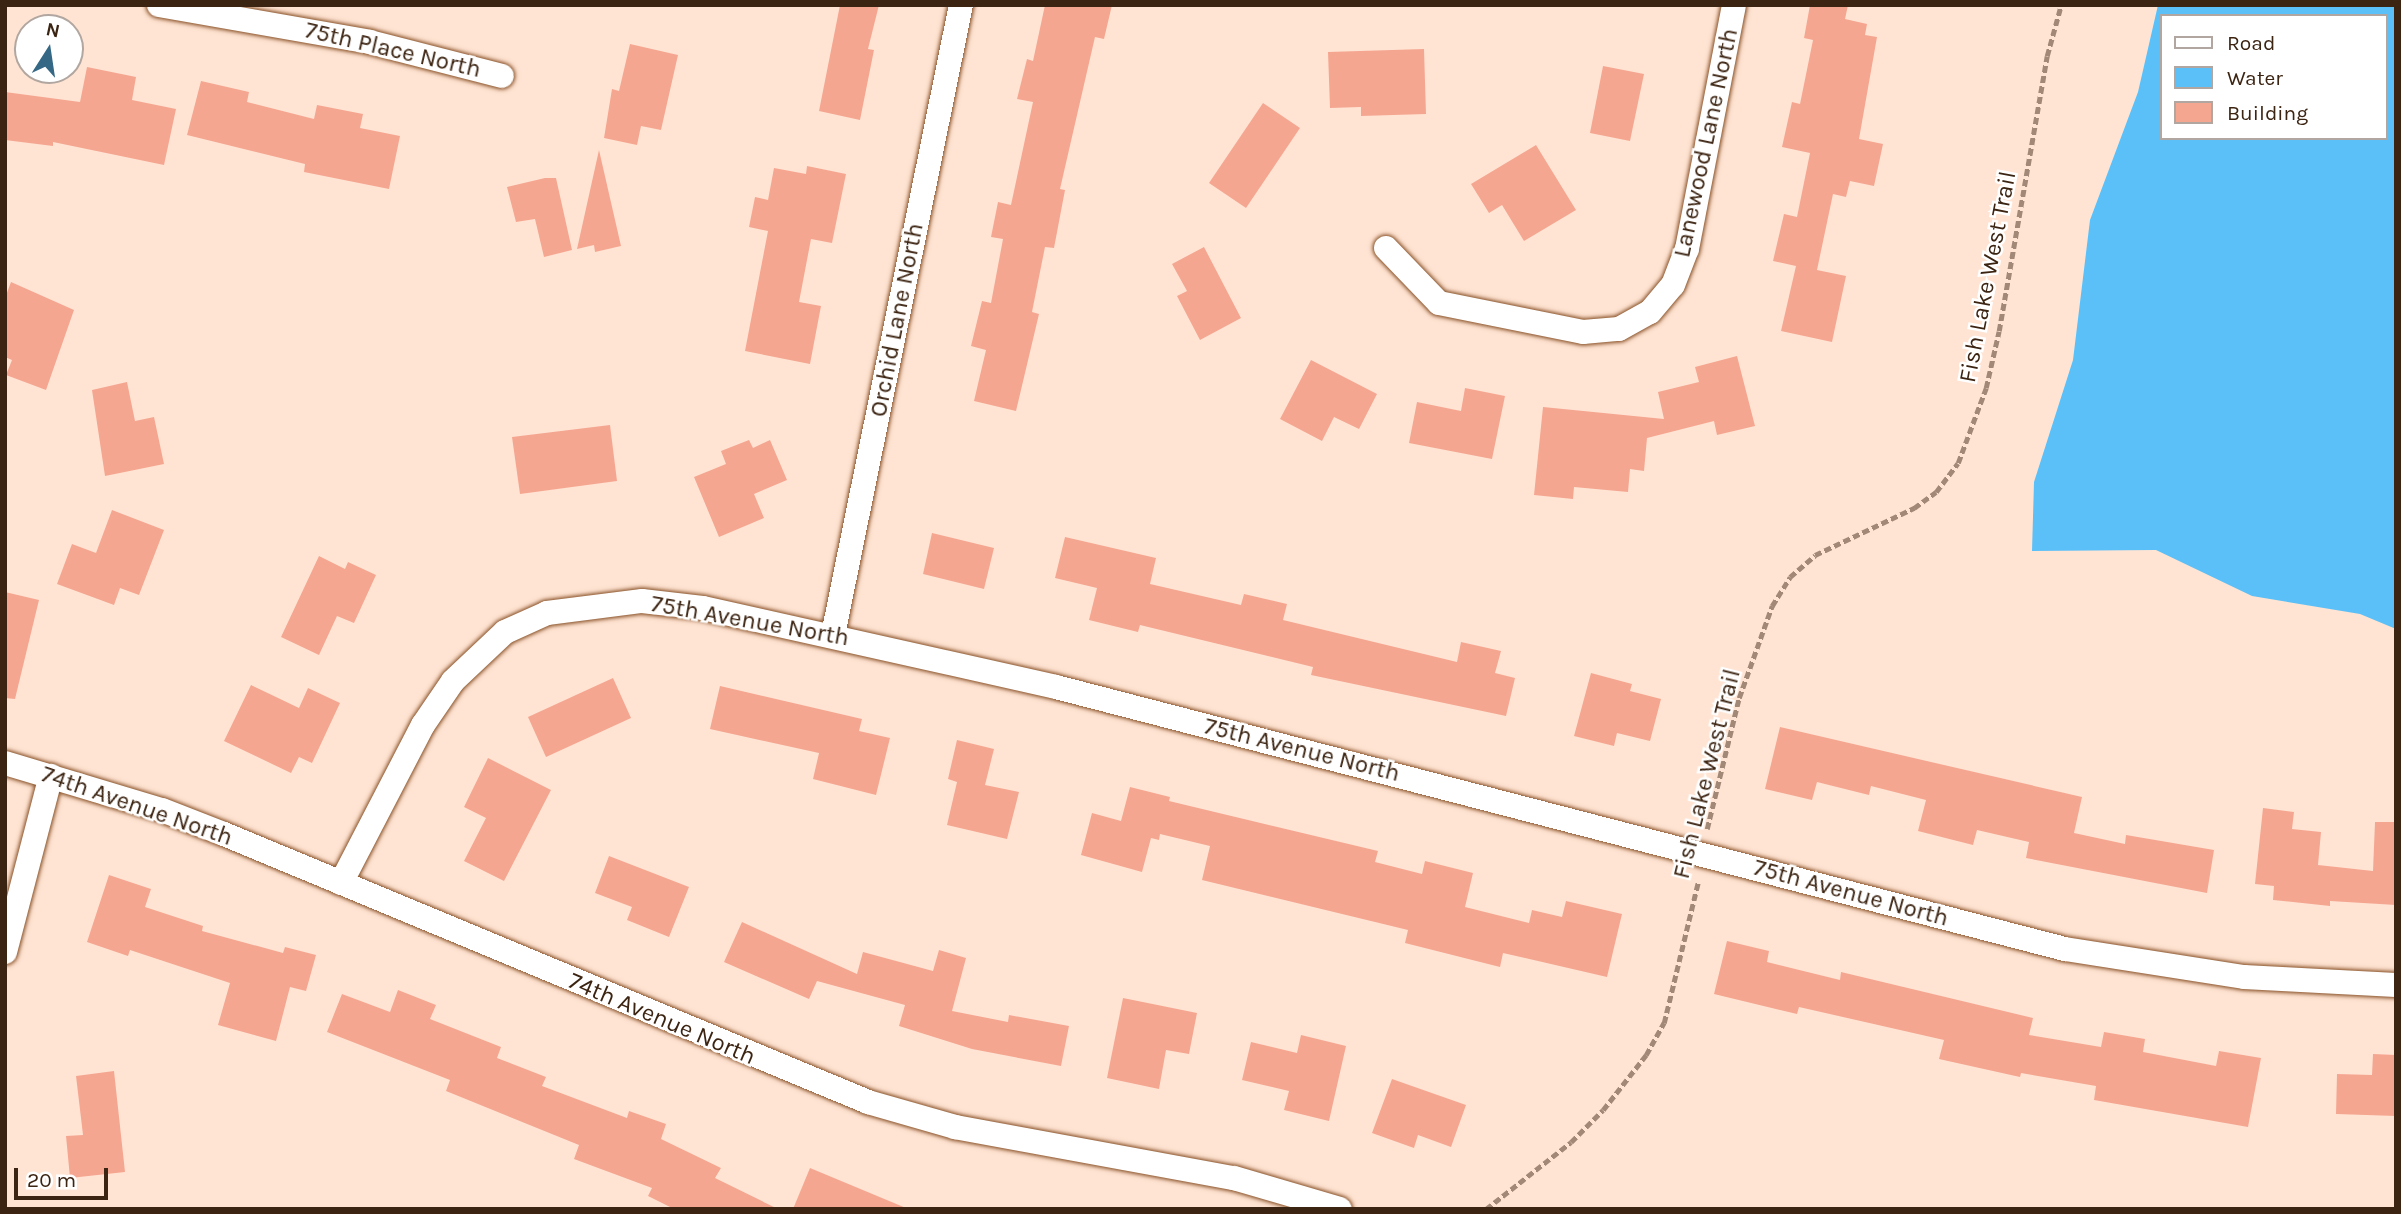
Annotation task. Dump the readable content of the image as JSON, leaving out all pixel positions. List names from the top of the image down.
{
  "streets": {
    "street": [
      "75th Place North",
      "Lanewood Lane North",
      "Orchid Lane North",
      "75th Avenue North",
      "74th Avenue North"
    ],
    "path": ["Fish Lake West Trail"]
  },
  "crossings": [
    ["Fish Lake West Trail", "75th Avenue North"],
    ["Orchid Lane North", "75th Avenue North"],
    ["75th Avenue North", "74th Avenue North"]
  ],
  "legend": ["Road", "Water", "Building"],
  "scale_bar": "20 m",
  "north": "top"
}
